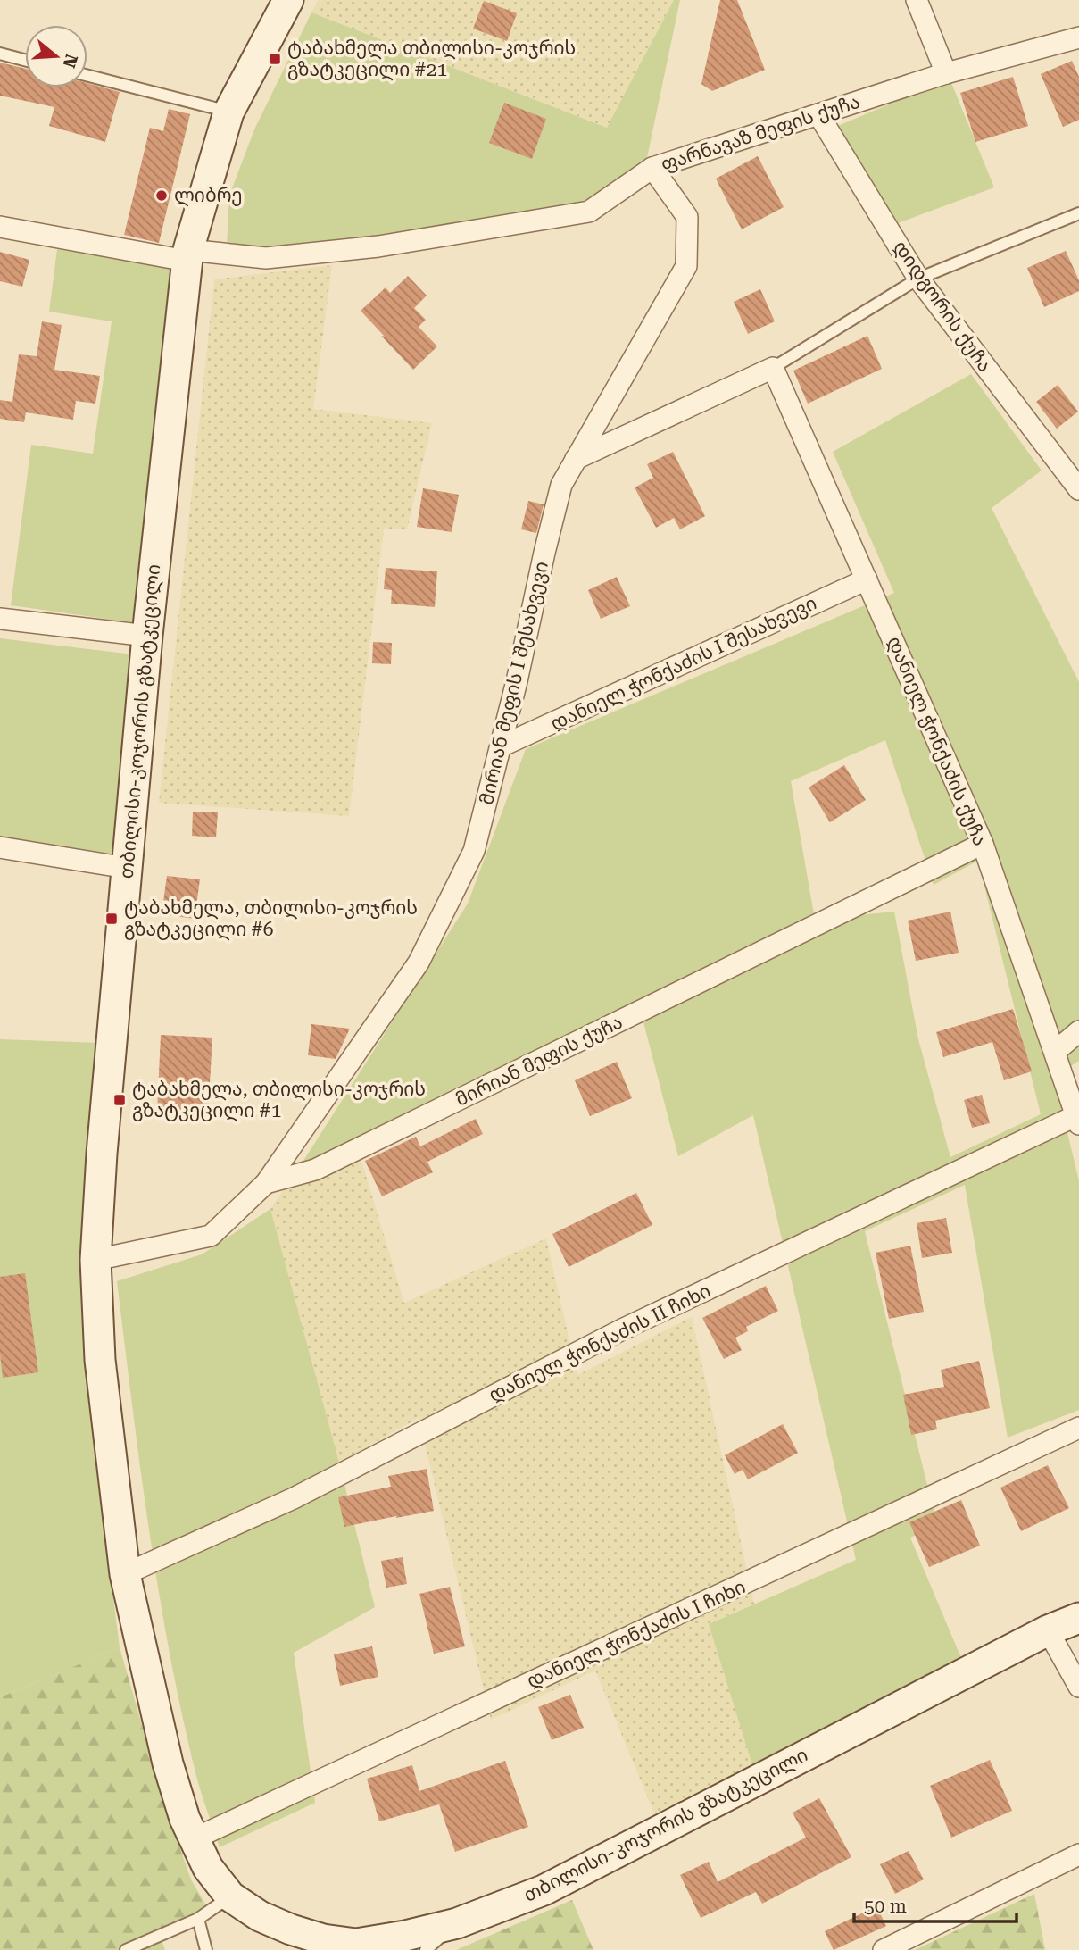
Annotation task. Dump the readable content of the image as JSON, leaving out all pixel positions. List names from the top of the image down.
{
  "streets": {
    "main road": ["თბილისი-კოჯორის გზატკეცილი"],
    "street": [
      "ფარნავაზ მეფის ქუჩა",
      "დიდგორის ქუჩა",
      "დანიელ ჭონქაძის I შესახვევი",
      "მირიან მეფის I შესახვევი",
      "დანიელ ჭონქაძის ქუჩა",
      "მირიან მეფის ქუჩა",
      "დანიელ ჭონქაძის II ჩიხი",
      "დანიელ ჭონქაძის I ჩიხი"
    ]
  },
  "crossings": [
    ["ფარნავაზ მეფის ქუჩა", "დიდგორის ქუჩა"],
    ["ფარნავაზ მეფის ქუჩა", "მირიან მეფის I შესახვევი"],
    ["ფარნავაზ მეფის ქუჩა", "თბილისი-კოჯორის გზატკეცილი"],
    ["დანიელ ჭონქაძის I შესახვევი", "მირიან მეფის I შესახვევი"],
    ["დანიელ ჭონქაძის I შესახვევი", "დანიელ ჭონქაძის ქუჩა"],
    ["მირიან მეფის I შესახვევი", "მირიან მეფის ქუჩა"],
    ["თბილისი-კოჯორის გზატკეცილი", "მირიან მეფის ქუჩა"],
    ["თბილისი-კოჯორის გზატკეცილი", "დანიელ ჭონქაძის II ჩიხი"],
    ["თბილისი-კოჯორის გზატკეცილი", "დანიელ ჭონქაძის I ჩიხი"],
    ["დანიელ ჭონქაძის ქუჩა", "მირიან მეფის ქუჩა"],
    ["დანიელ ჭონქაძის ქუჩა", "დანიელ ჭონქაძის II ჩიხი"]
  ],
  "places": {
    "transit": ["ტაბახმელა თბილისი-კოჯრის გზატკეცილი #21", "ტაბახმელა, თბილისი-კოჯრის გზატკეცილი #6", "ტაბახმელა, თბილისი-კოჯრის გზატკეცილი #1"],
    "other": ["ლიბრე"]
  },
  "scale_bar": "50 m",
  "north": "right"
}
